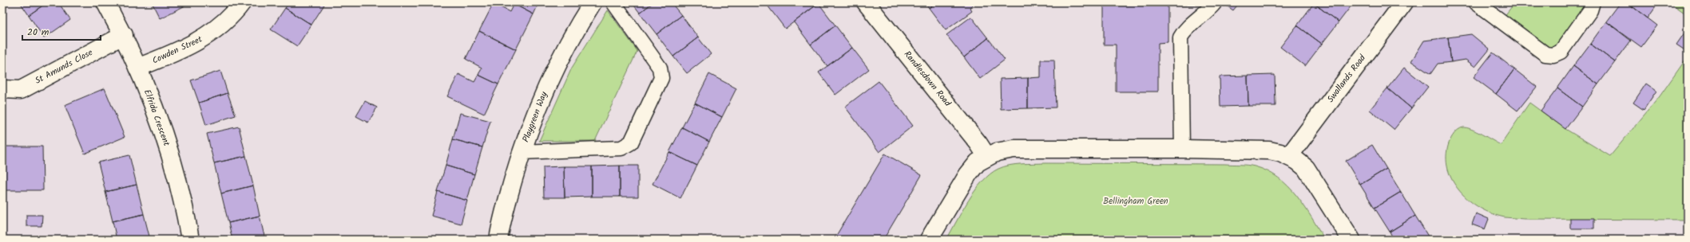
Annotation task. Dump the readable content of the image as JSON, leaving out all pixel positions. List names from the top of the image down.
{
  "streets": {
    "street": [
      "Cowden Street",
      "St Amunds Close",
      "Randlesdown Road",
      "Swallands Road",
      "Playgreen Way",
      "Elfrida Crescent"
    ]
  },
  "crossings": [
    ["Cowden Street", "Elfrida Crescent"],
    ["St Amunds Close", "Elfrida Crescent"]
  ],
  "parks": ["Bellingham Green"],
  "scale_bar": "20 m"
}
